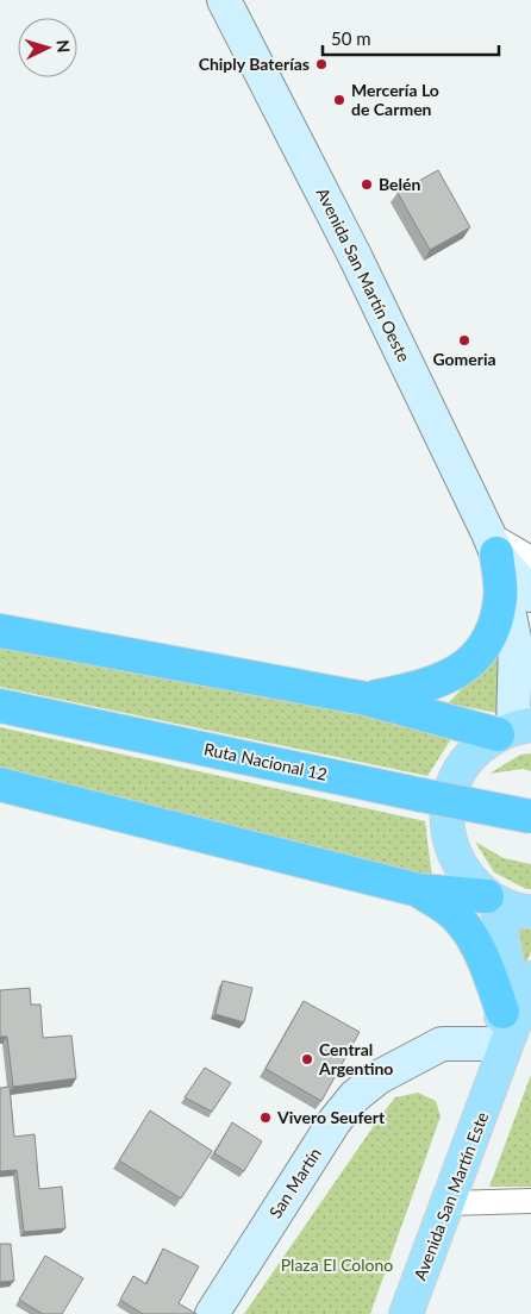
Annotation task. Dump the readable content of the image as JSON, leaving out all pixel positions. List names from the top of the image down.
{
  "streets": {
    "highway": ["Ruta Nacional 12"],
    "main road": ["Avenida San Martín Oeste", "San Martín", "Avenida San Martín Este"]
  },
  "parks": ["Plaza El Colono"],
  "places": [
    "Chiply Baterías",
    "Mercería Lo de Carmen",
    "Belén",
    "Gomeria",
    "Central Argentino",
    "Vivero Seufert"
  ],
  "scale_bar": "50 m",
  "north": "right"
}
